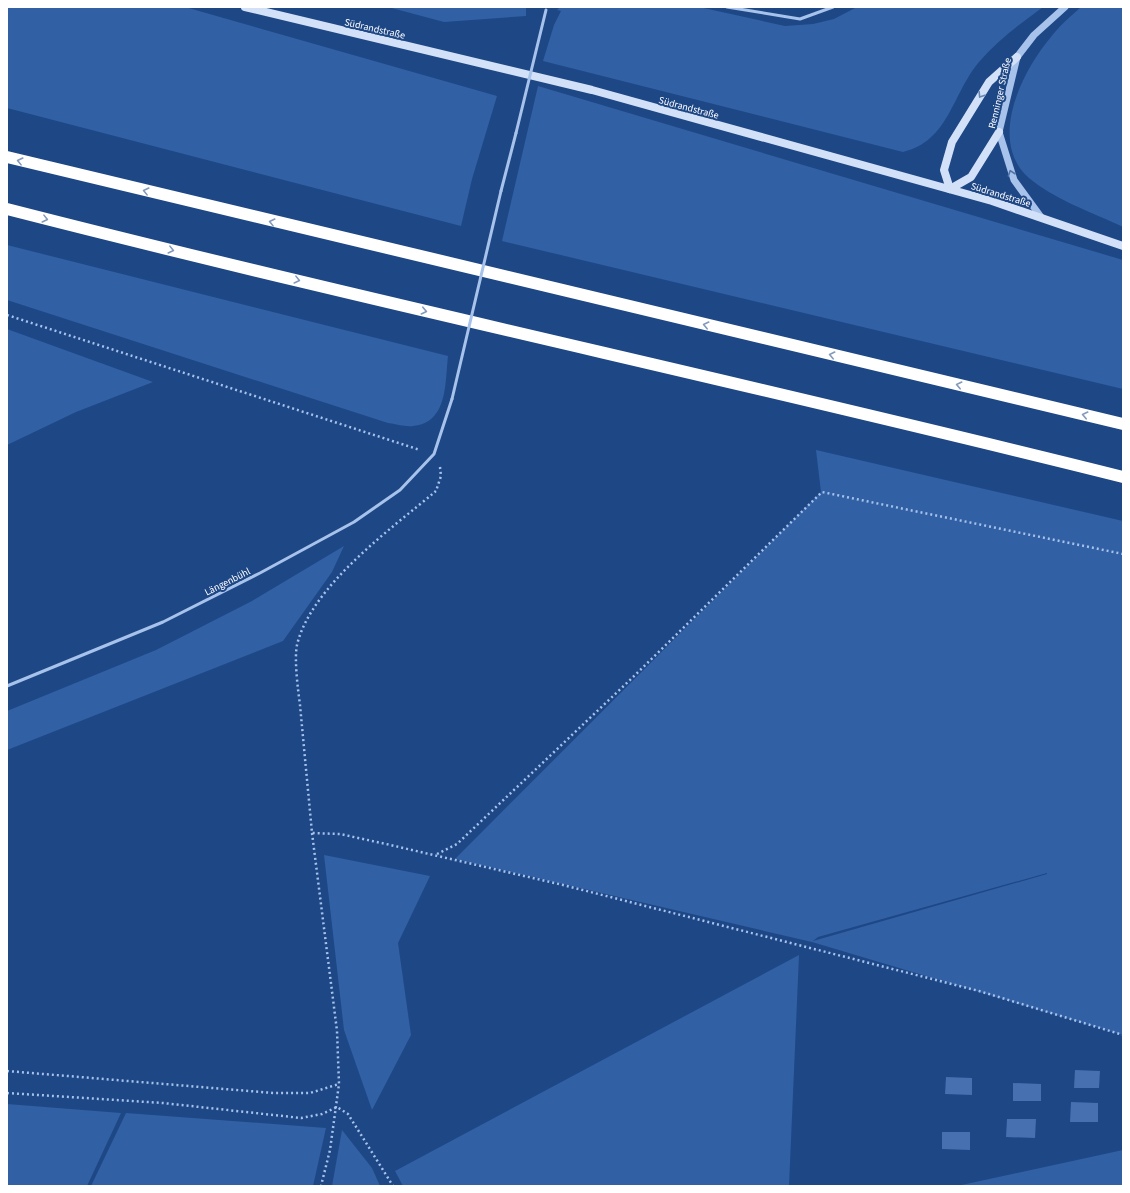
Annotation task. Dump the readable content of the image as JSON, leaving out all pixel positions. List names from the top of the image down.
{
  "streets": {
    "main road": ["Südrandstraße"],
    "street": ["Renninger Straße"],
    "lane": ["Längenbühl"]
  },
  "crossings": [
    ["Südrandstraße", "Renninger Straße"]
  ],
  "one_way": ["Renninger Straße"]
}
